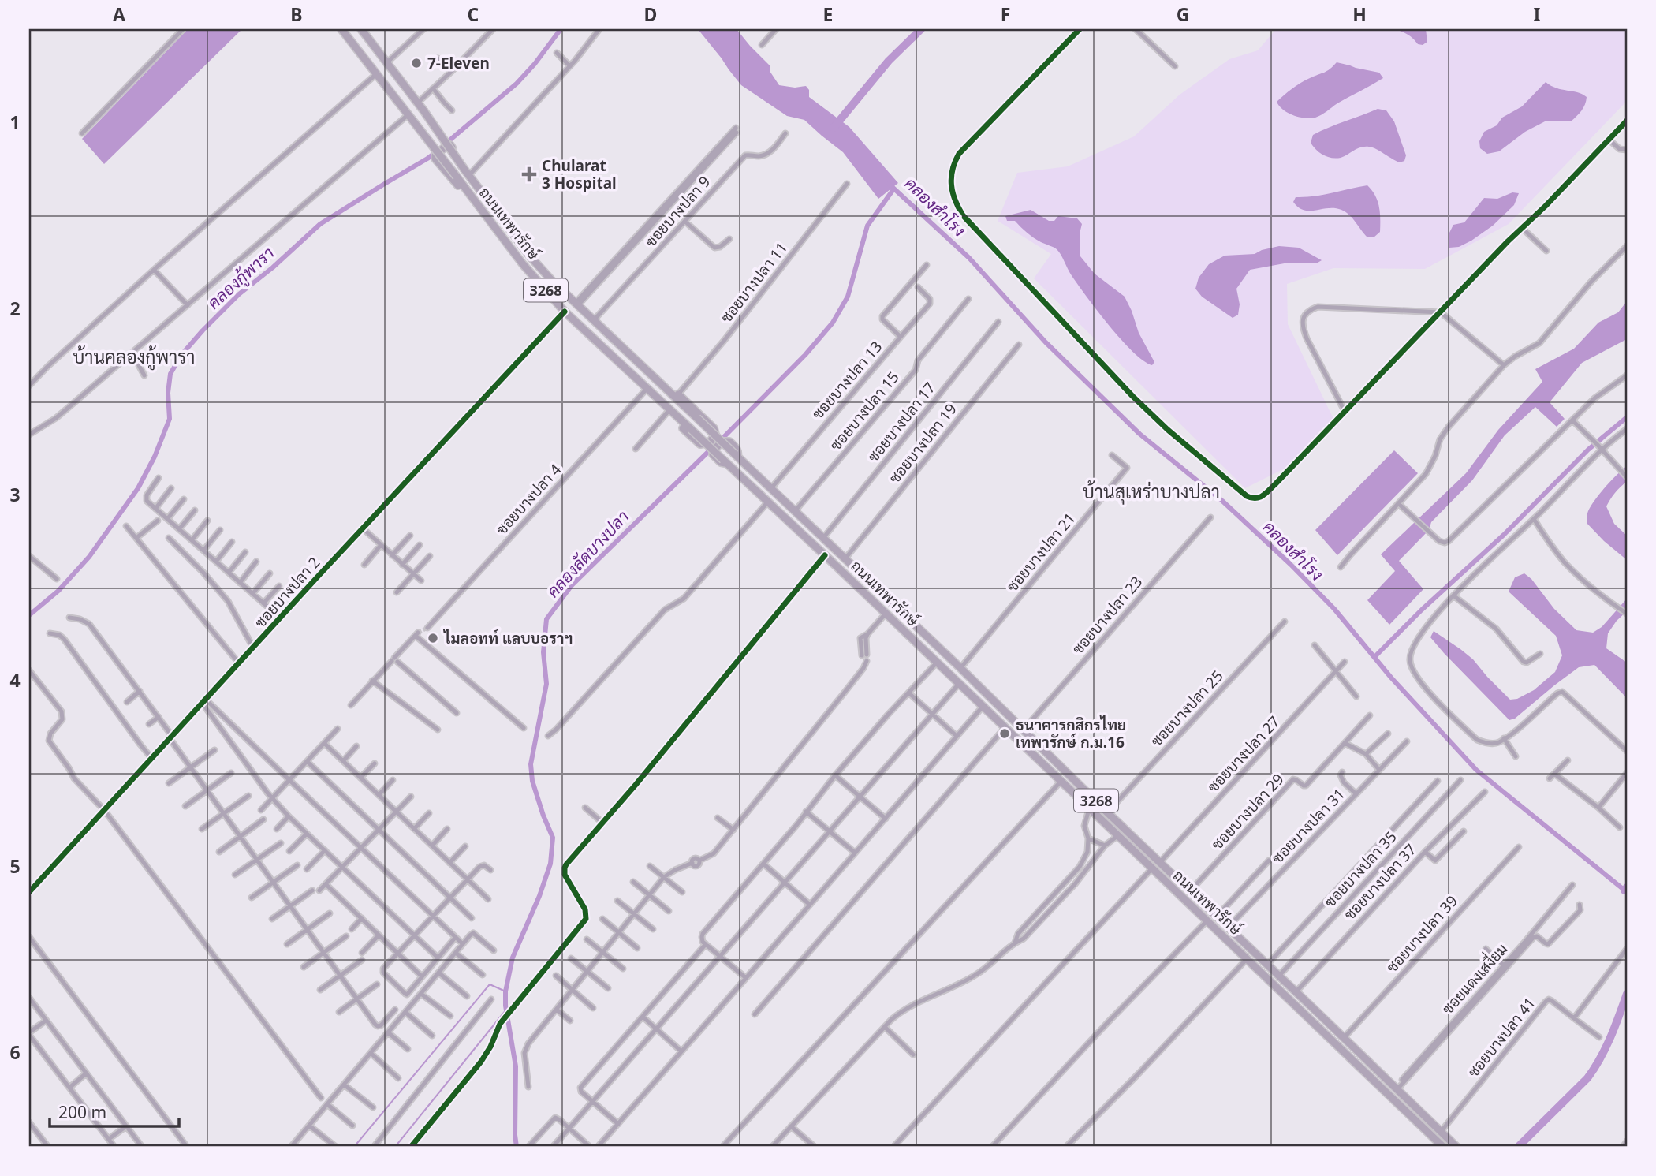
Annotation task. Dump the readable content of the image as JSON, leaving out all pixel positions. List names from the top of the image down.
{
  "streets": {
    "main road": ["ถนนเทพารักษ์", "3268"],
    "street": [
      "ซอยบางปลา 9",
      "ซอยบางปลา 11",
      "ซอยบางปลา 13",
      "ซอยบางปลา 15",
      "ซอยบางปลา 17",
      "ซอยบางปลา 19",
      "ซอยบางปลา 4",
      "ซอยบางปลา 21",
      "ซอยบางปลา 2",
      "ซอยบางปลา 23",
      "ซอยบางปลา 25",
      "ซอยบางปลา 27",
      "ซอยบางปลา 29",
      "ซอยบางปลา 31",
      "ซอยบางปลา 35",
      "ซอยบางปลา 37",
      "ซอยบางปลา 39",
      "ซอยแดงเสงี่ยม",
      "ซอยบางปลา 41"
    ]
  },
  "crossings": [
    ["ซอยบางปลา 9", "ถนนเทพารักษ์"],
    ["ถนนเทพารักษ์", "ซอยบางปลา 13"],
    ["ถนนเทพารักษ์", "ซอยบางปลา 15"],
    ["ถนนเทพารักษ์", "ซอยบางปลา 17"],
    ["ถนนเทพารักษ์", "ซอยบางปลา 19"],
    ["ถนนเทพารักษ์", "ซอยบางปลา 4"],
    ["ถนนเทพารักษ์", "ซอยบางปลา 21"],
    ["ถนนเทพารักษ์", "ซอยบางปลา 2"],
    ["ถนนเทพารักษ์", "ซอยบางปลา 23"],
    ["ถนนเทพารักษ์", "ซอยบางปลา 25"],
    ["ถนนเทพารักษ์", "ซอยบางปลา 27"],
    ["ถนนเทพารักษ์", "ซอยบางปลา 29"],
    ["ถนนเทพารักษ์", "ซอยบางปลา 31"],
    ["ถนนเทพารักษ์", "ซอยบางปลา 35"],
    ["ถนนเทพารักษ์", "ซอยบางปลา 37"],
    ["ถนนเทพารักษ์", "ซอยบางปลา 39"],
    ["ถนนเทพารักษ์", "ซอยแดงเสงี่ยม"],
    ["ถนนเทพารักษ์", "ซอยบางปลา 41"]
  ],
  "districts": ["บ้านคลองกู้พารา", "บ้านสุเหร่าบางปลา"],
  "water": ["คลองสำโรง", "คลองกู้พารา", "คลองลัดบางปลา"],
  "places": {
    "other": ["7-Eleven", "ไมลอทท์ แลบบอราฯ", "ธนาคารกสิกรไทย เทพารักษ์ ก.ม.16"],
    "health": ["Chularat 3 Hospital"]
  },
  "scale_bar": "200 m",
  "grid": {
    "columns": [
      "A",
      "B",
      "C",
      "D",
      "E",
      "F",
      "G",
      "H",
      "I"
    ],
    "rows": [
      "1",
      "2",
      "3",
      "4",
      "5",
      "6"
    ]
  }
}
